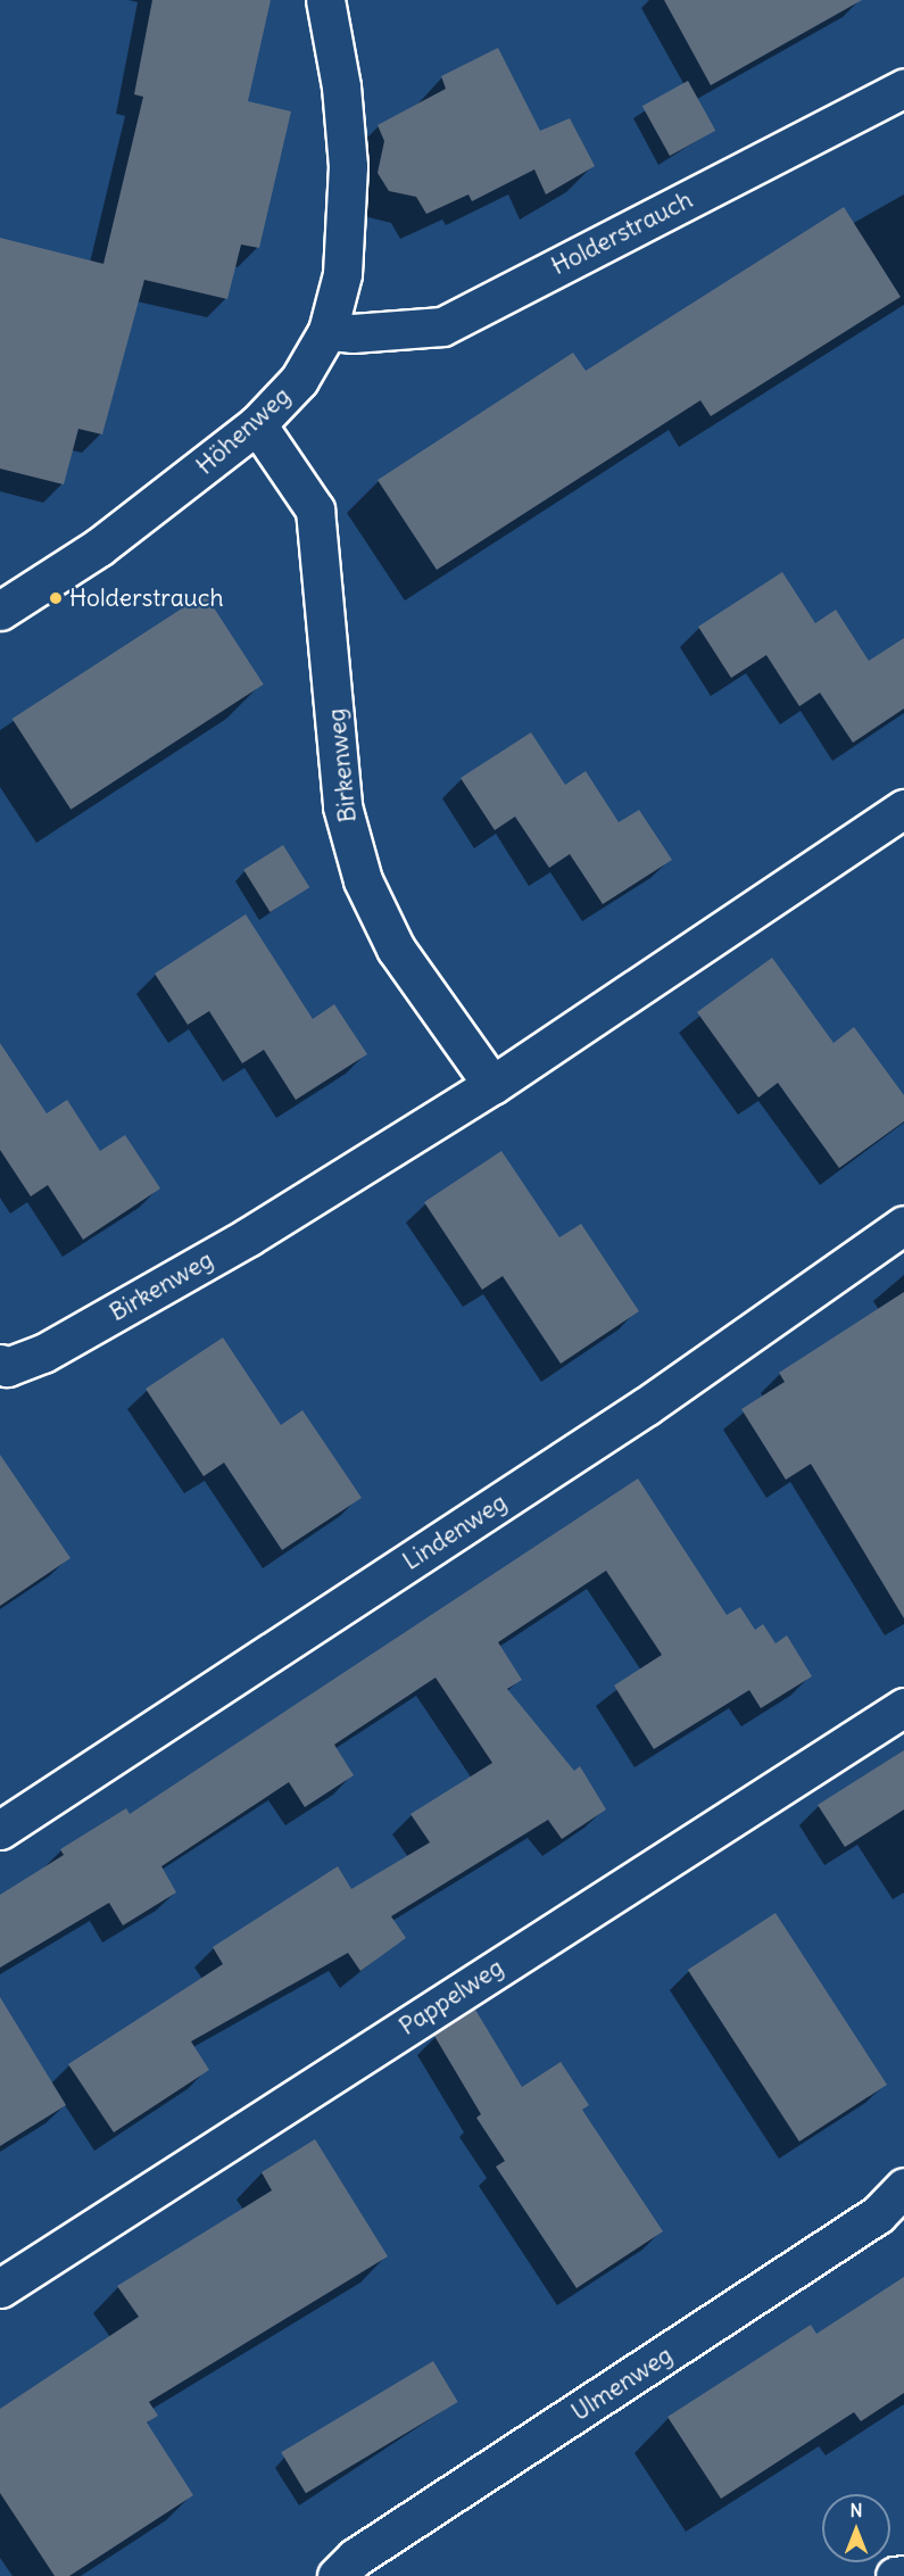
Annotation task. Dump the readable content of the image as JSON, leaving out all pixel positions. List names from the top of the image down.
{
  "streets": {
    "street": [
      "Holderstrauch",
      "Höhenweg",
      "Birkenweg",
      "Lindenweg",
      "Pappelweg",
      "Ulmenweg"
    ]
  },
  "crossings": [
    ["Holderstrauch", "Höhenweg"],
    ["Höhenweg", "Birkenweg"]
  ],
  "places": ["Holderstrauch"],
  "north": "top"
}
